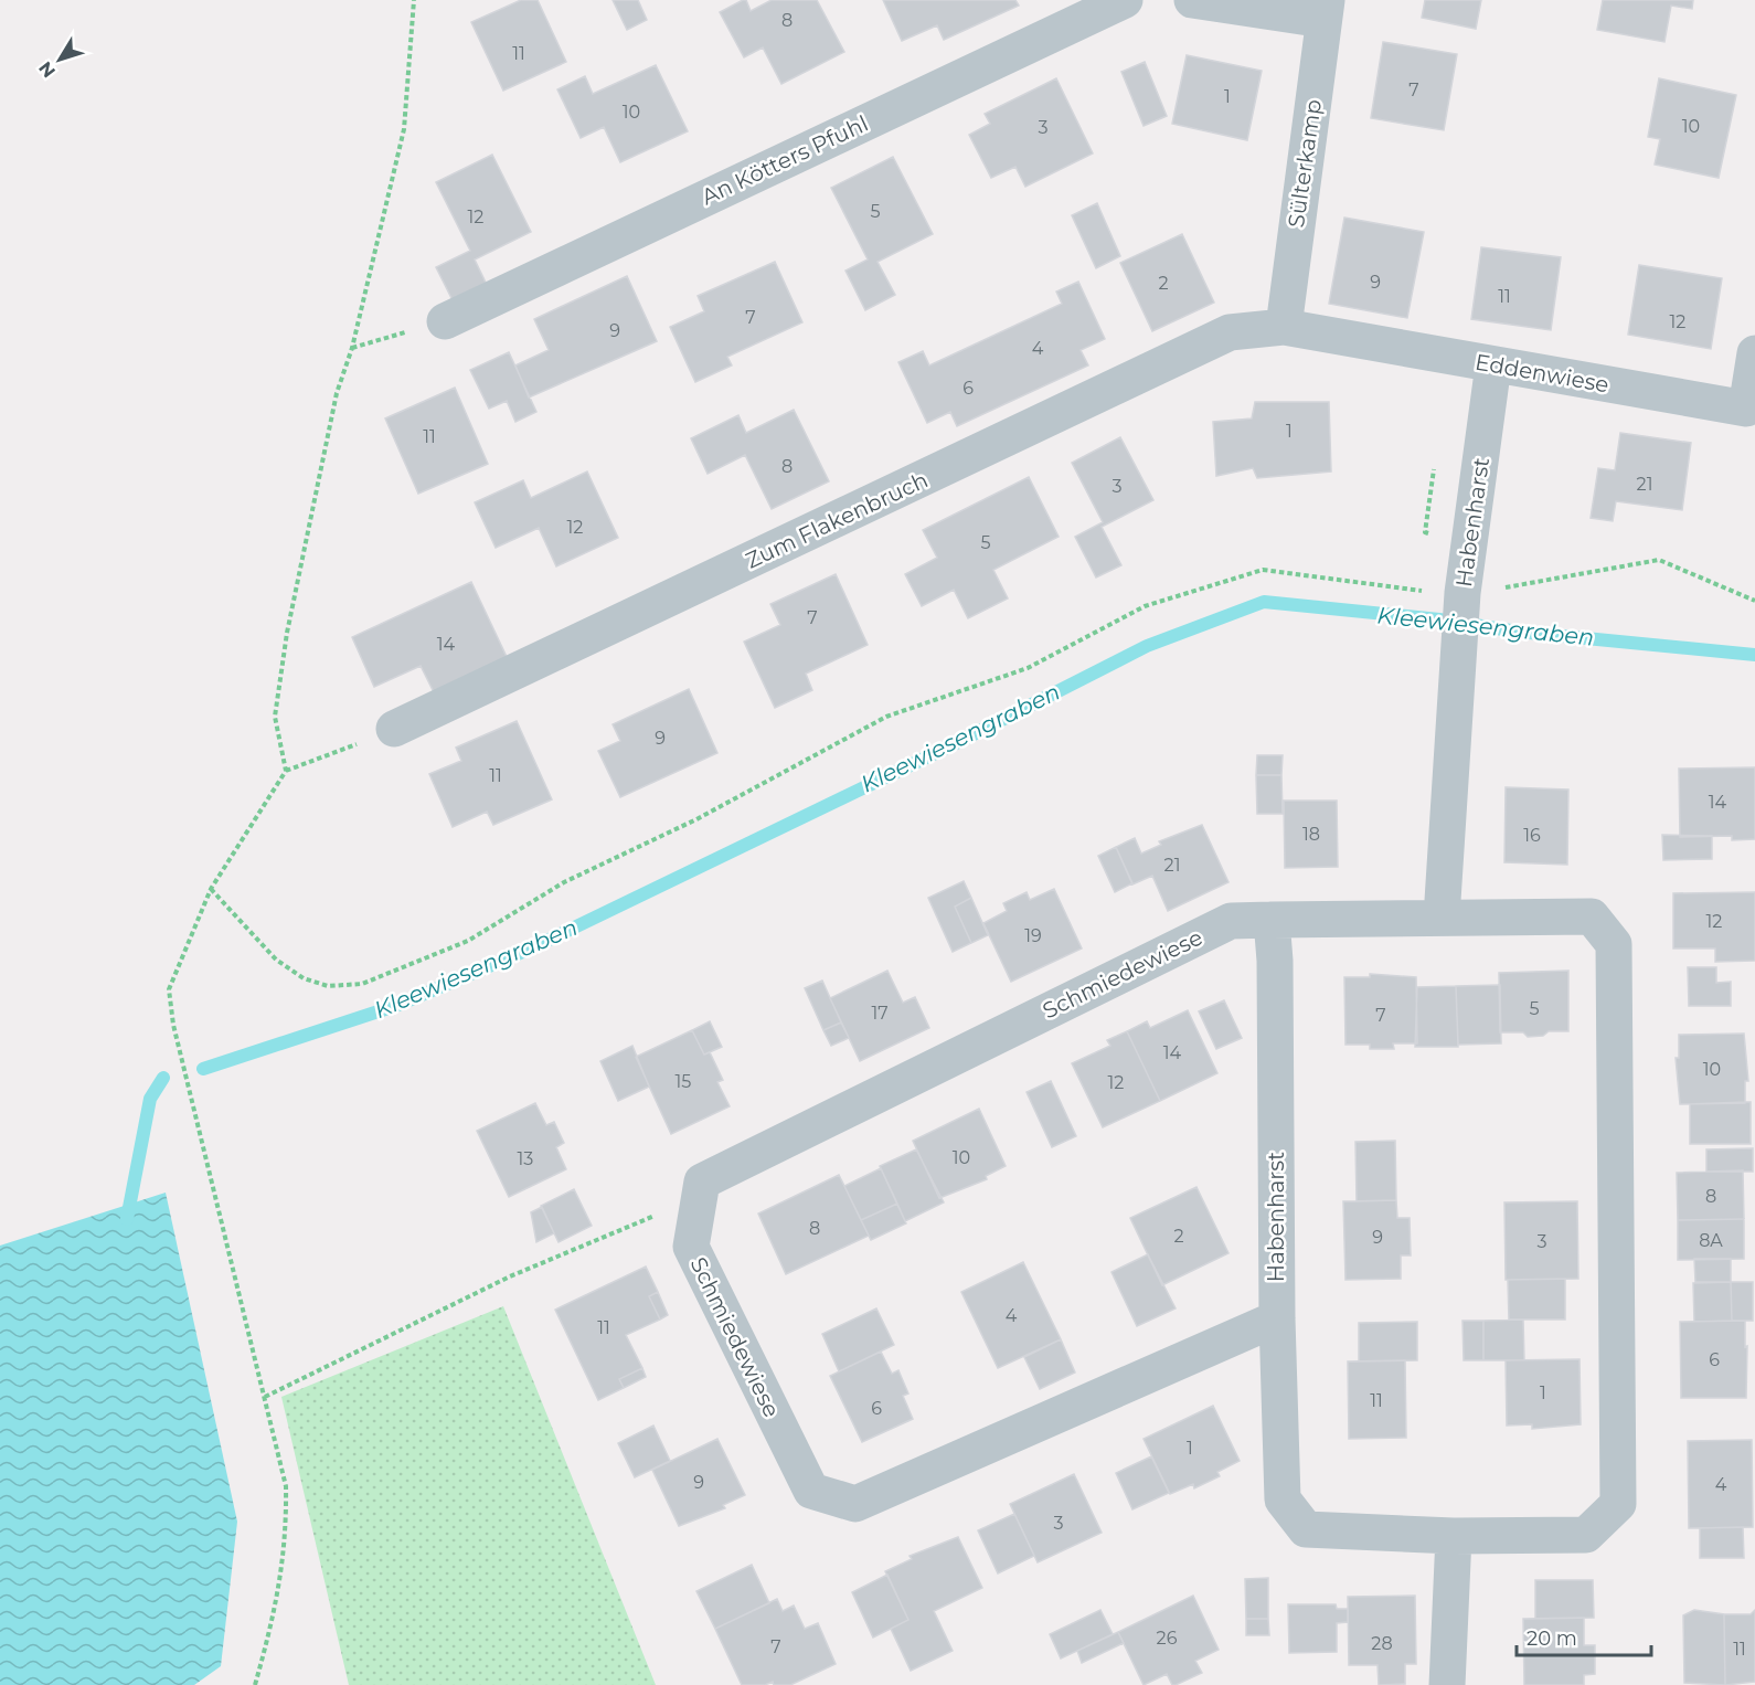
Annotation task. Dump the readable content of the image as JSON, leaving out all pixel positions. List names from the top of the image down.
{
  "streets": {
    "street": [
      "An Kötters Pfuhl",
      "Sülterkamp",
      "Eddenwiese",
      "Zum Flakenbruch",
      "Habenharst",
      "Schmiedewiese"
    ]
  },
  "crossings": [
    ["Sülterkamp", "Eddenwiese"],
    ["Sülterkamp", "Zum Flakenbruch"],
    ["Eddenwiese", "Zum Flakenbruch"],
    ["Eddenwiese", "Habenharst"],
    ["Habenharst", "Schmiedewiese"]
  ],
  "water": ["Kleewiesengraben"],
  "house_numbers": [
    "8",
    "11",
    "7",
    "1",
    "10",
    "10",
    "3",
    "5",
    "12",
    "9",
    "2",
    "11",
    "7",
    "12",
    "9",
    "4",
    "6",
    "1",
    "11",
    "8",
    "21",
    "3",
    "12",
    "5",
    "7",
    "14",
    "9",
    "11",
    "14",
    "18",
    "16",
    "21",
    "12",
    "19",
    "5",
    "17",
    "7",
    "14",
    "10",
    "15",
    "12",
    "10",
    "13",
    "8",
    "8",
    "2",
    "9",
    "8A",
    "3",
    "4",
    "11",
    "6",
    "1",
    "11",
    "6",
    "1",
    "9",
    "4",
    "3",
    "26",
    "28",
    "7",
    "11"
  ],
  "scale_bar": "20 m",
  "north": "bottom left"
}
